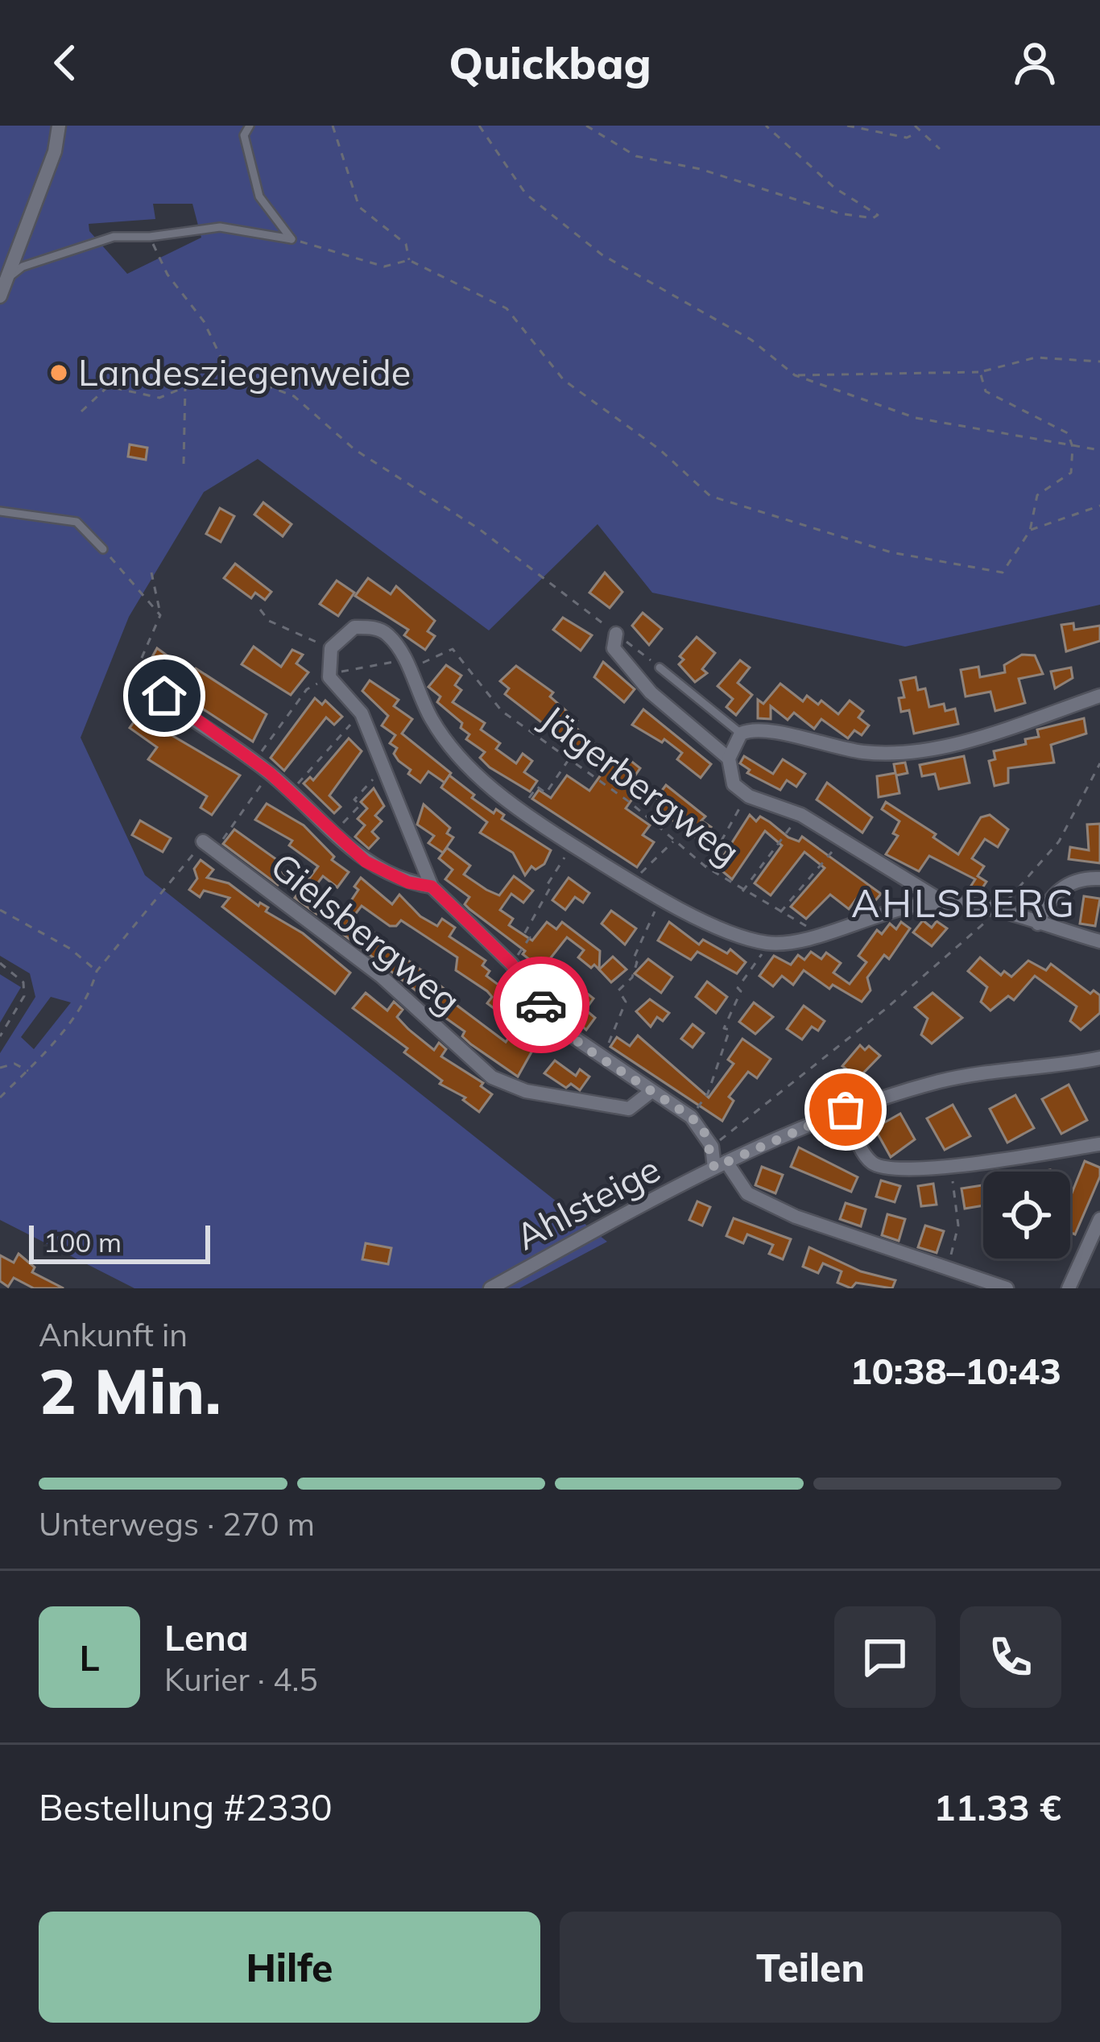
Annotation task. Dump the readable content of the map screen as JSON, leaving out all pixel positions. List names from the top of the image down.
{
  "streets": {
    "street": ["Gielsbergweg", "Ahlsteige"],
    "path": ["Jägerbergweg"]
  },
  "districts": ["AHLSBERG"],
  "places": ["Landesziegenweide"],
  "scale_bar": "100 m",
  "page": {
    "header": "Quickbag",
    "scale": "100 m",
    "heading": ["2 Min.", "Ankunft in", "10:38–10:43"],
    "panel": [
      "Lena",
      "Kurier · 4.5",
      "Bestellung #2330",
      "11.33 €"
    ],
    "bar": "Unterwegs · 270 m",
    "round": "L",
    "buttons": ["Hilfe", "Teilen"]
  }
}
